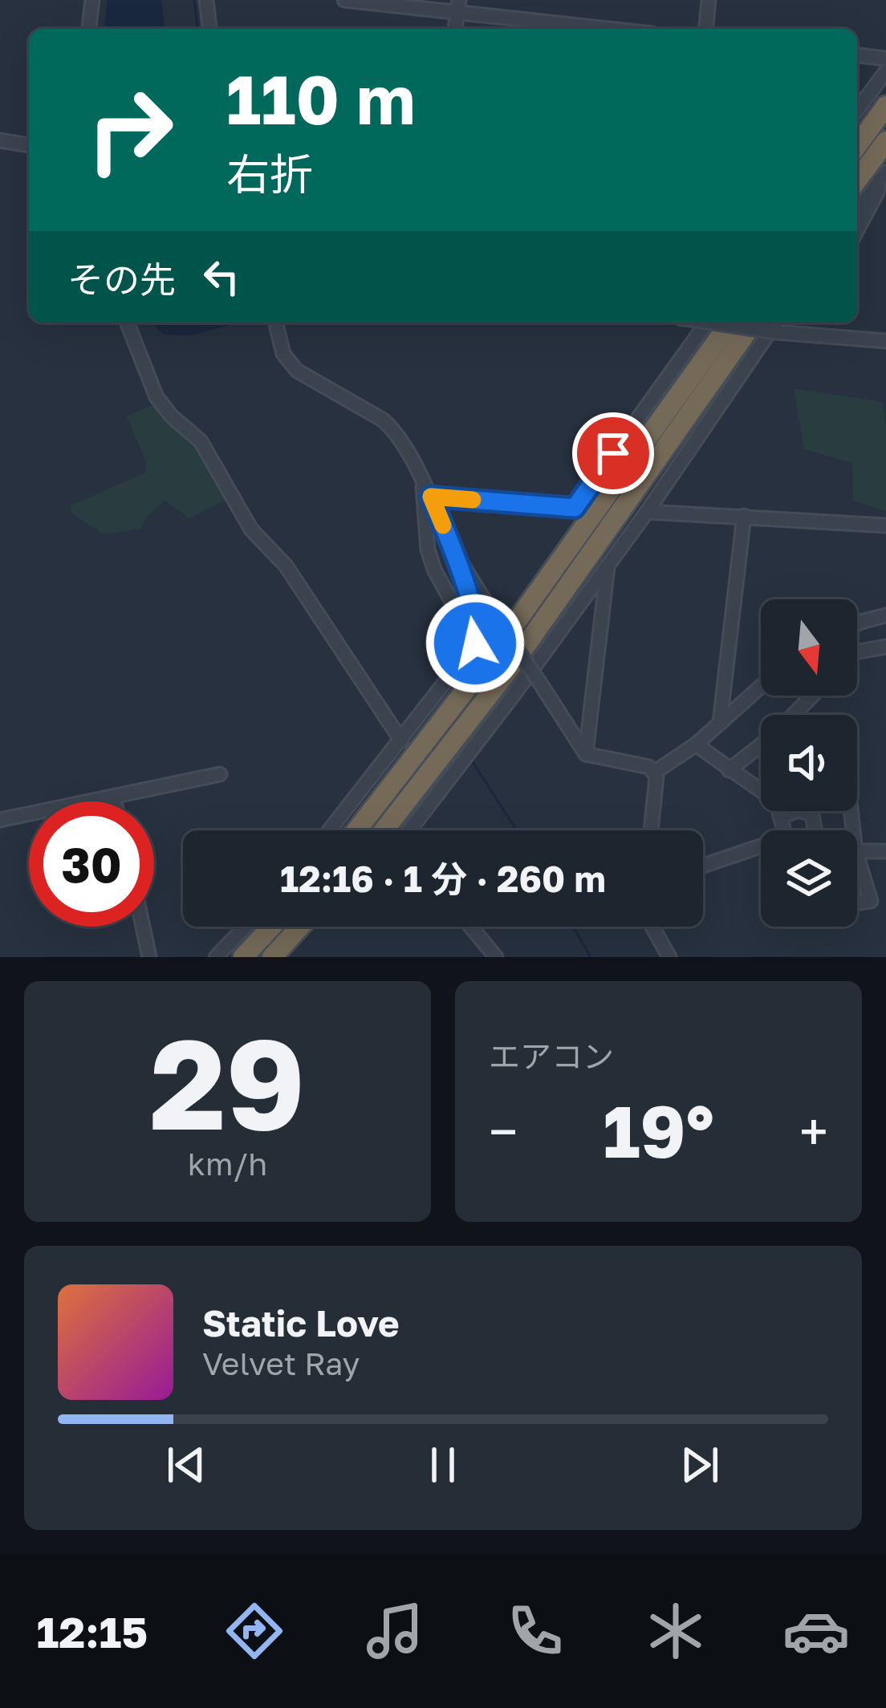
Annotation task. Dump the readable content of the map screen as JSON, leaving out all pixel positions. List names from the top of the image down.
{
  "north": "bottom",
  "page": {
    "turn": ["110 m", "右折"],
    "then": "その先",
    "limit": "30",
    "trip": "12:16 · 1 分 · 260 m",
    "tile": [
      ["29", "km/h"],
      "エアコン"
    ],
    "heat": ["−", "19°", "+"],
    "song": ["Static Love", "Velvet Ray"],
    "tabs": "12:15"
  }
}
